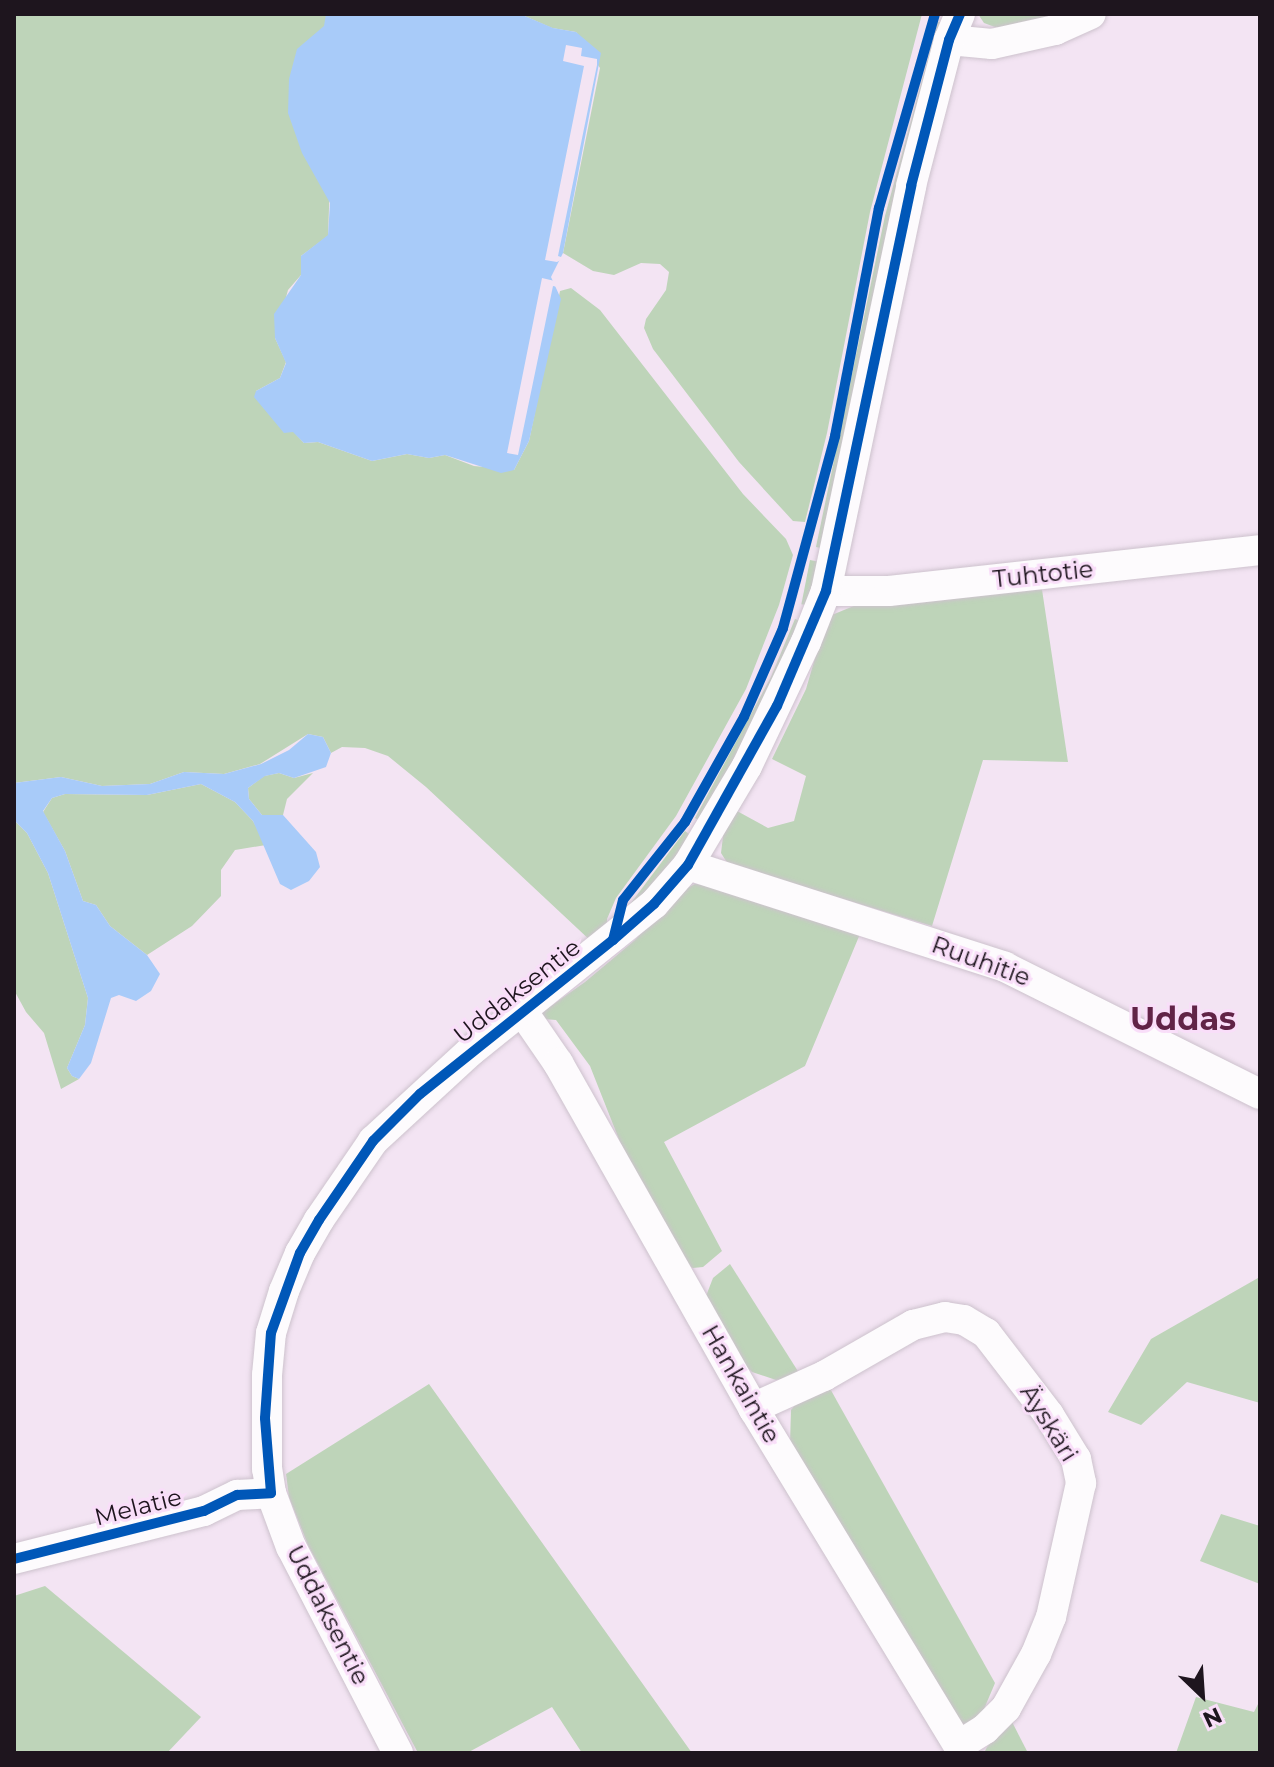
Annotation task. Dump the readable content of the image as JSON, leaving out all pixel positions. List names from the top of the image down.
{
  "streets": {
    "street": [
      "Tuhtotie",
      "Ruuhitie",
      "Uddaksentie",
      "Hankaintie",
      "Äyskäri",
      "Melatie"
    ]
  },
  "crossings": [
    ["Tuhtotie", "Uddaksentie"],
    ["Ruuhitie", "Uddaksentie"],
    ["Uddaksentie", "Hankaintie"],
    ["Uddaksentie", "Melatie"],
    ["Hankaintie", "Äyskäri"]
  ],
  "districts": ["Uddas"],
  "north": "bottom right"
}
